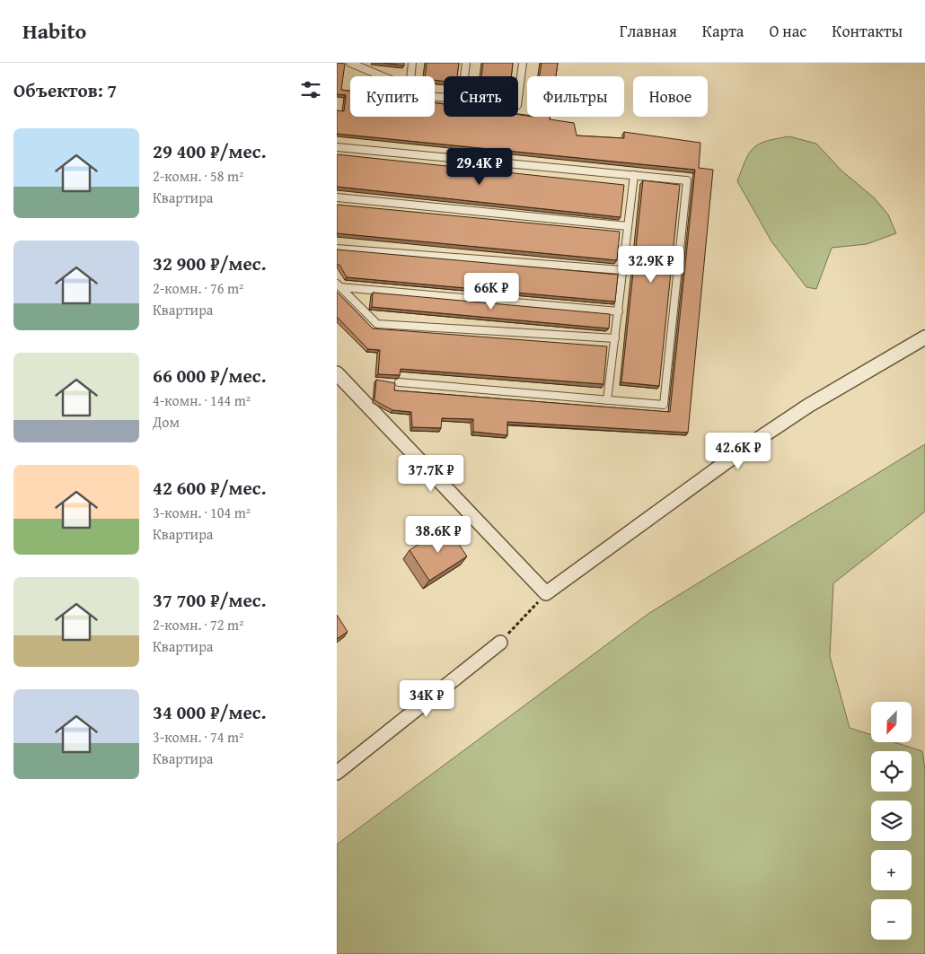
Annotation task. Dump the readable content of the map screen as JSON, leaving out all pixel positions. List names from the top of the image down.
{
  "north": "bottom left",
  "page": {
    "header": "Habito",
    "nav": [
      "Главная",
      "Карта",
      "О нас",
      "Контакты"
    ],
    "heading": "Объектов: 7",
    "chip": [
      "Купить",
      "Снять",
      "Фильтры",
      "Новое"
    ],
    "list": [
      {
        "name": "29 400 ₽/мес.",
        "note": "2-комн. · 58 m² · Квартира"
      },
      {
        "name": "32 900 ₽/мес.",
        "note": "2-комн. · 76 m² · Квартира"
      },
      {
        "name": "66 000 ₽/мес.",
        "note": "4-комн. · 144 m² · Дом"
      },
      {
        "name": "42 600 ₽/мес.",
        "note": "3-комн. · 104 m² · Квартира"
      },
      {
        "name": "37 700 ₽/мес.",
        "note": "2-комн. · 72 m² · Квартира"
      },
      {
        "name": "34 000 ₽/мес.",
        "note": "3-комн. · 74 m² · Квартира"
      }
    ],
    "price": [
      "29.4K ₽",
      "32.9K ₽",
      "66K ₽",
      "42.6K ₽",
      "37.7K ₽",
      "38.6K ₽",
      "34K ₽"
    ],
    "map_buttons": ["+", "−"]
  }
}
